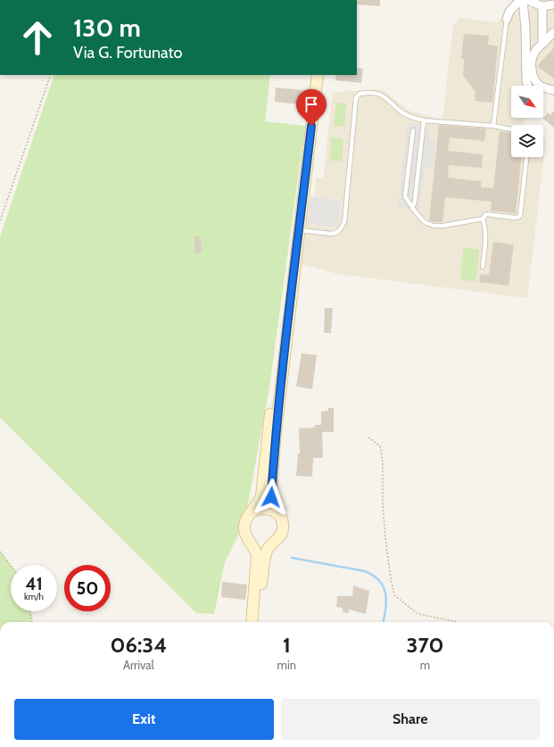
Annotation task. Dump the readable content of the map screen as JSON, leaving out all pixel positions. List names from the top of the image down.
{
  "north": "bottom right",
  "page": {
    "turn": ["130 m", "Via G. Fortunato"],
    "speed": "41 km/h",
    "limit": "50",
    "eta": [
      "06:34",
      "Arrival",
      "1",
      "min",
      "370",
      "m"
    ],
    "buttons": ["Exit", "Share"]
  }
}
